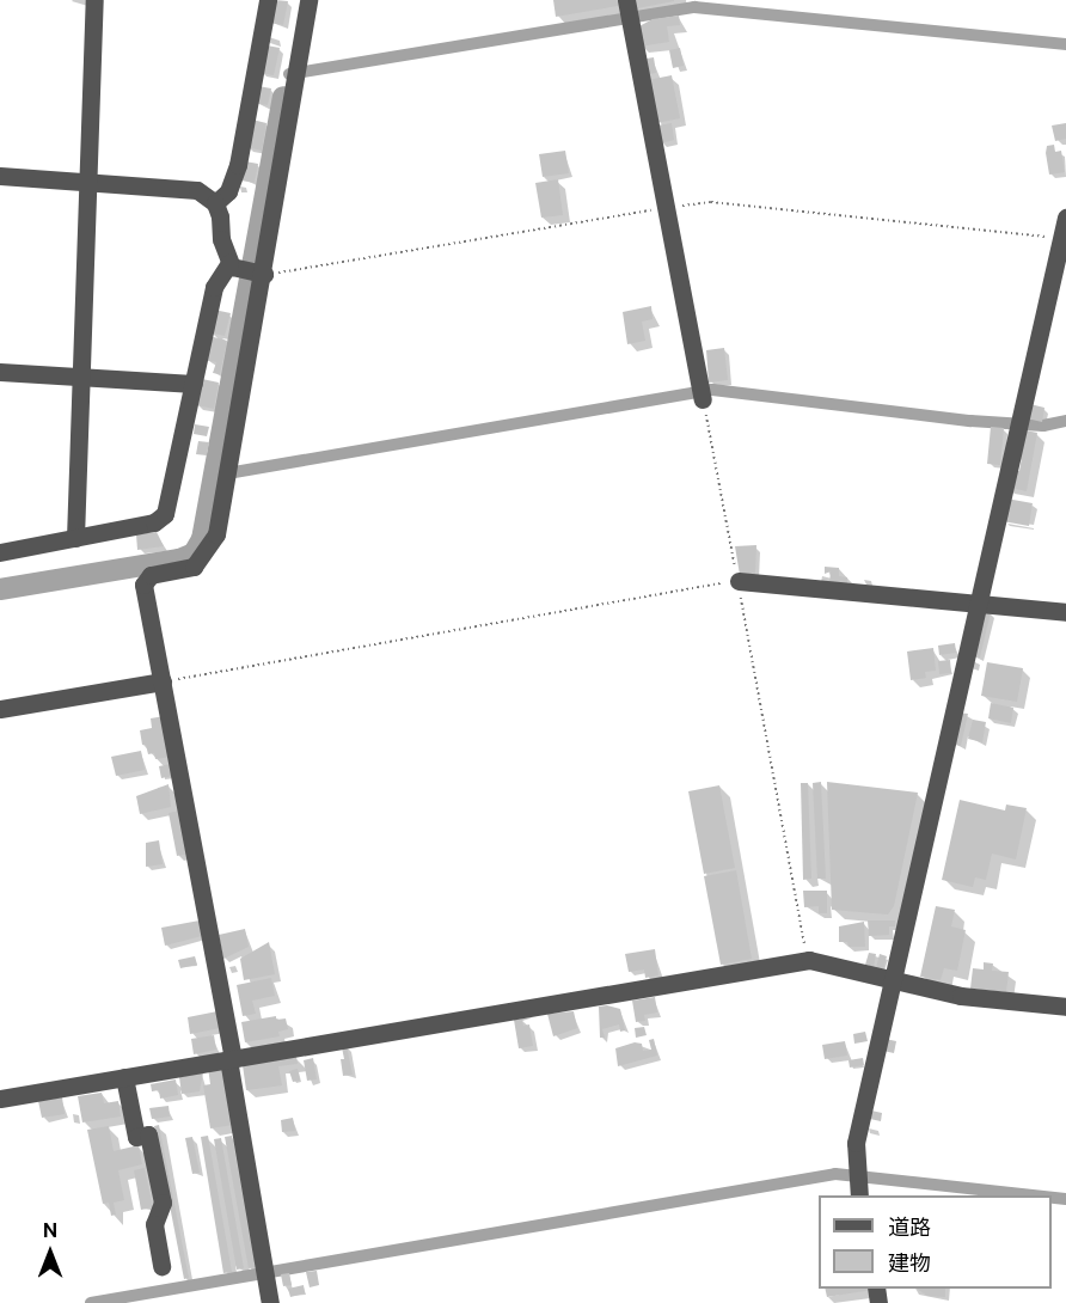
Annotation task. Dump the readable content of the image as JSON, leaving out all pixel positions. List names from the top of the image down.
{
  "legend": ["道路", "建物"],
  "north": "top"
}
